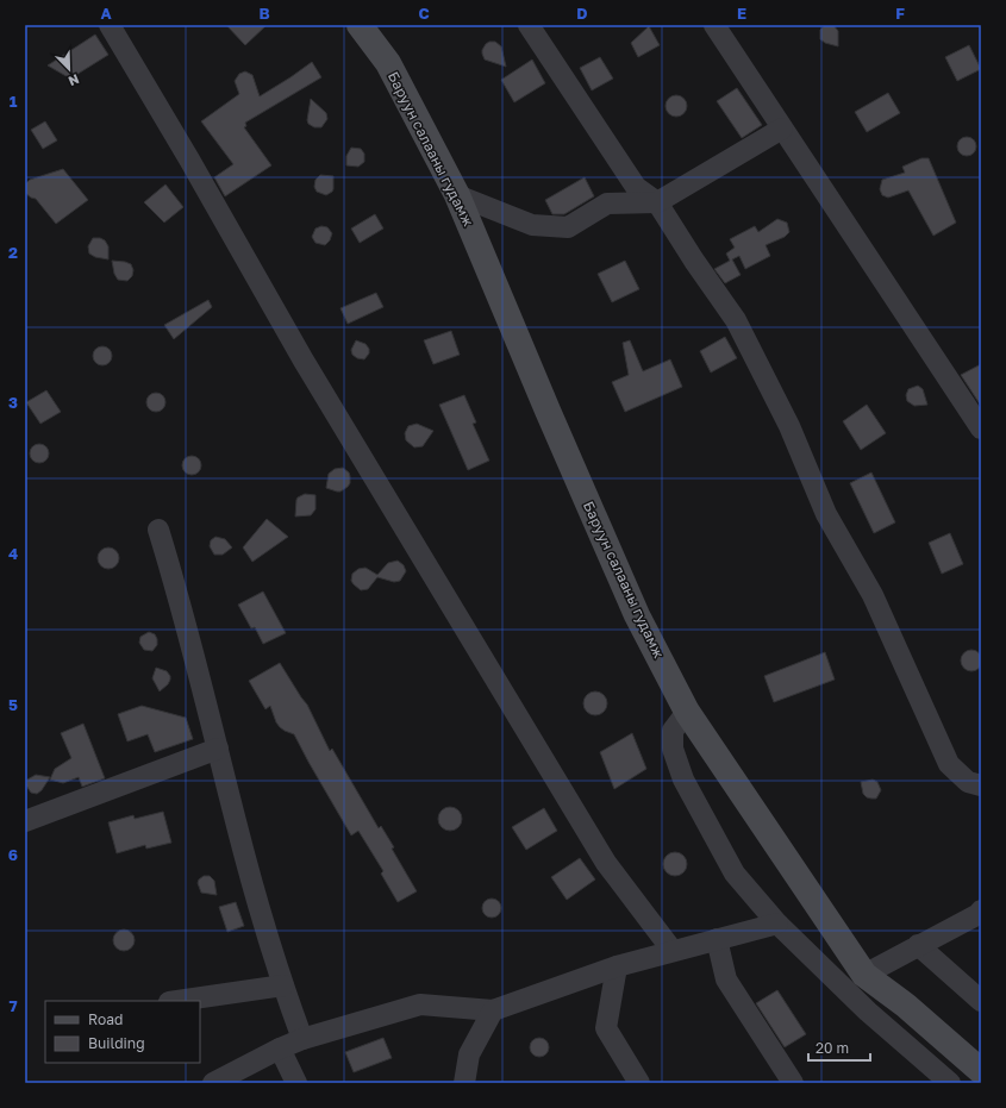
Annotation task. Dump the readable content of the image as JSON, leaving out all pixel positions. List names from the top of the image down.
{
  "streets": {
    "main road": ["Баруун салааны гудамж"]
  },
  "legend": ["Road", "Building"],
  "scale_bar": "20 m",
  "north": "bottom right",
  "grid": {
    "columns": [
      "A",
      "B",
      "C",
      "D",
      "E",
      "F"
    ],
    "rows": [
      "1",
      "2",
      "3",
      "4",
      "5",
      "6",
      "7"
    ]
  }
}
